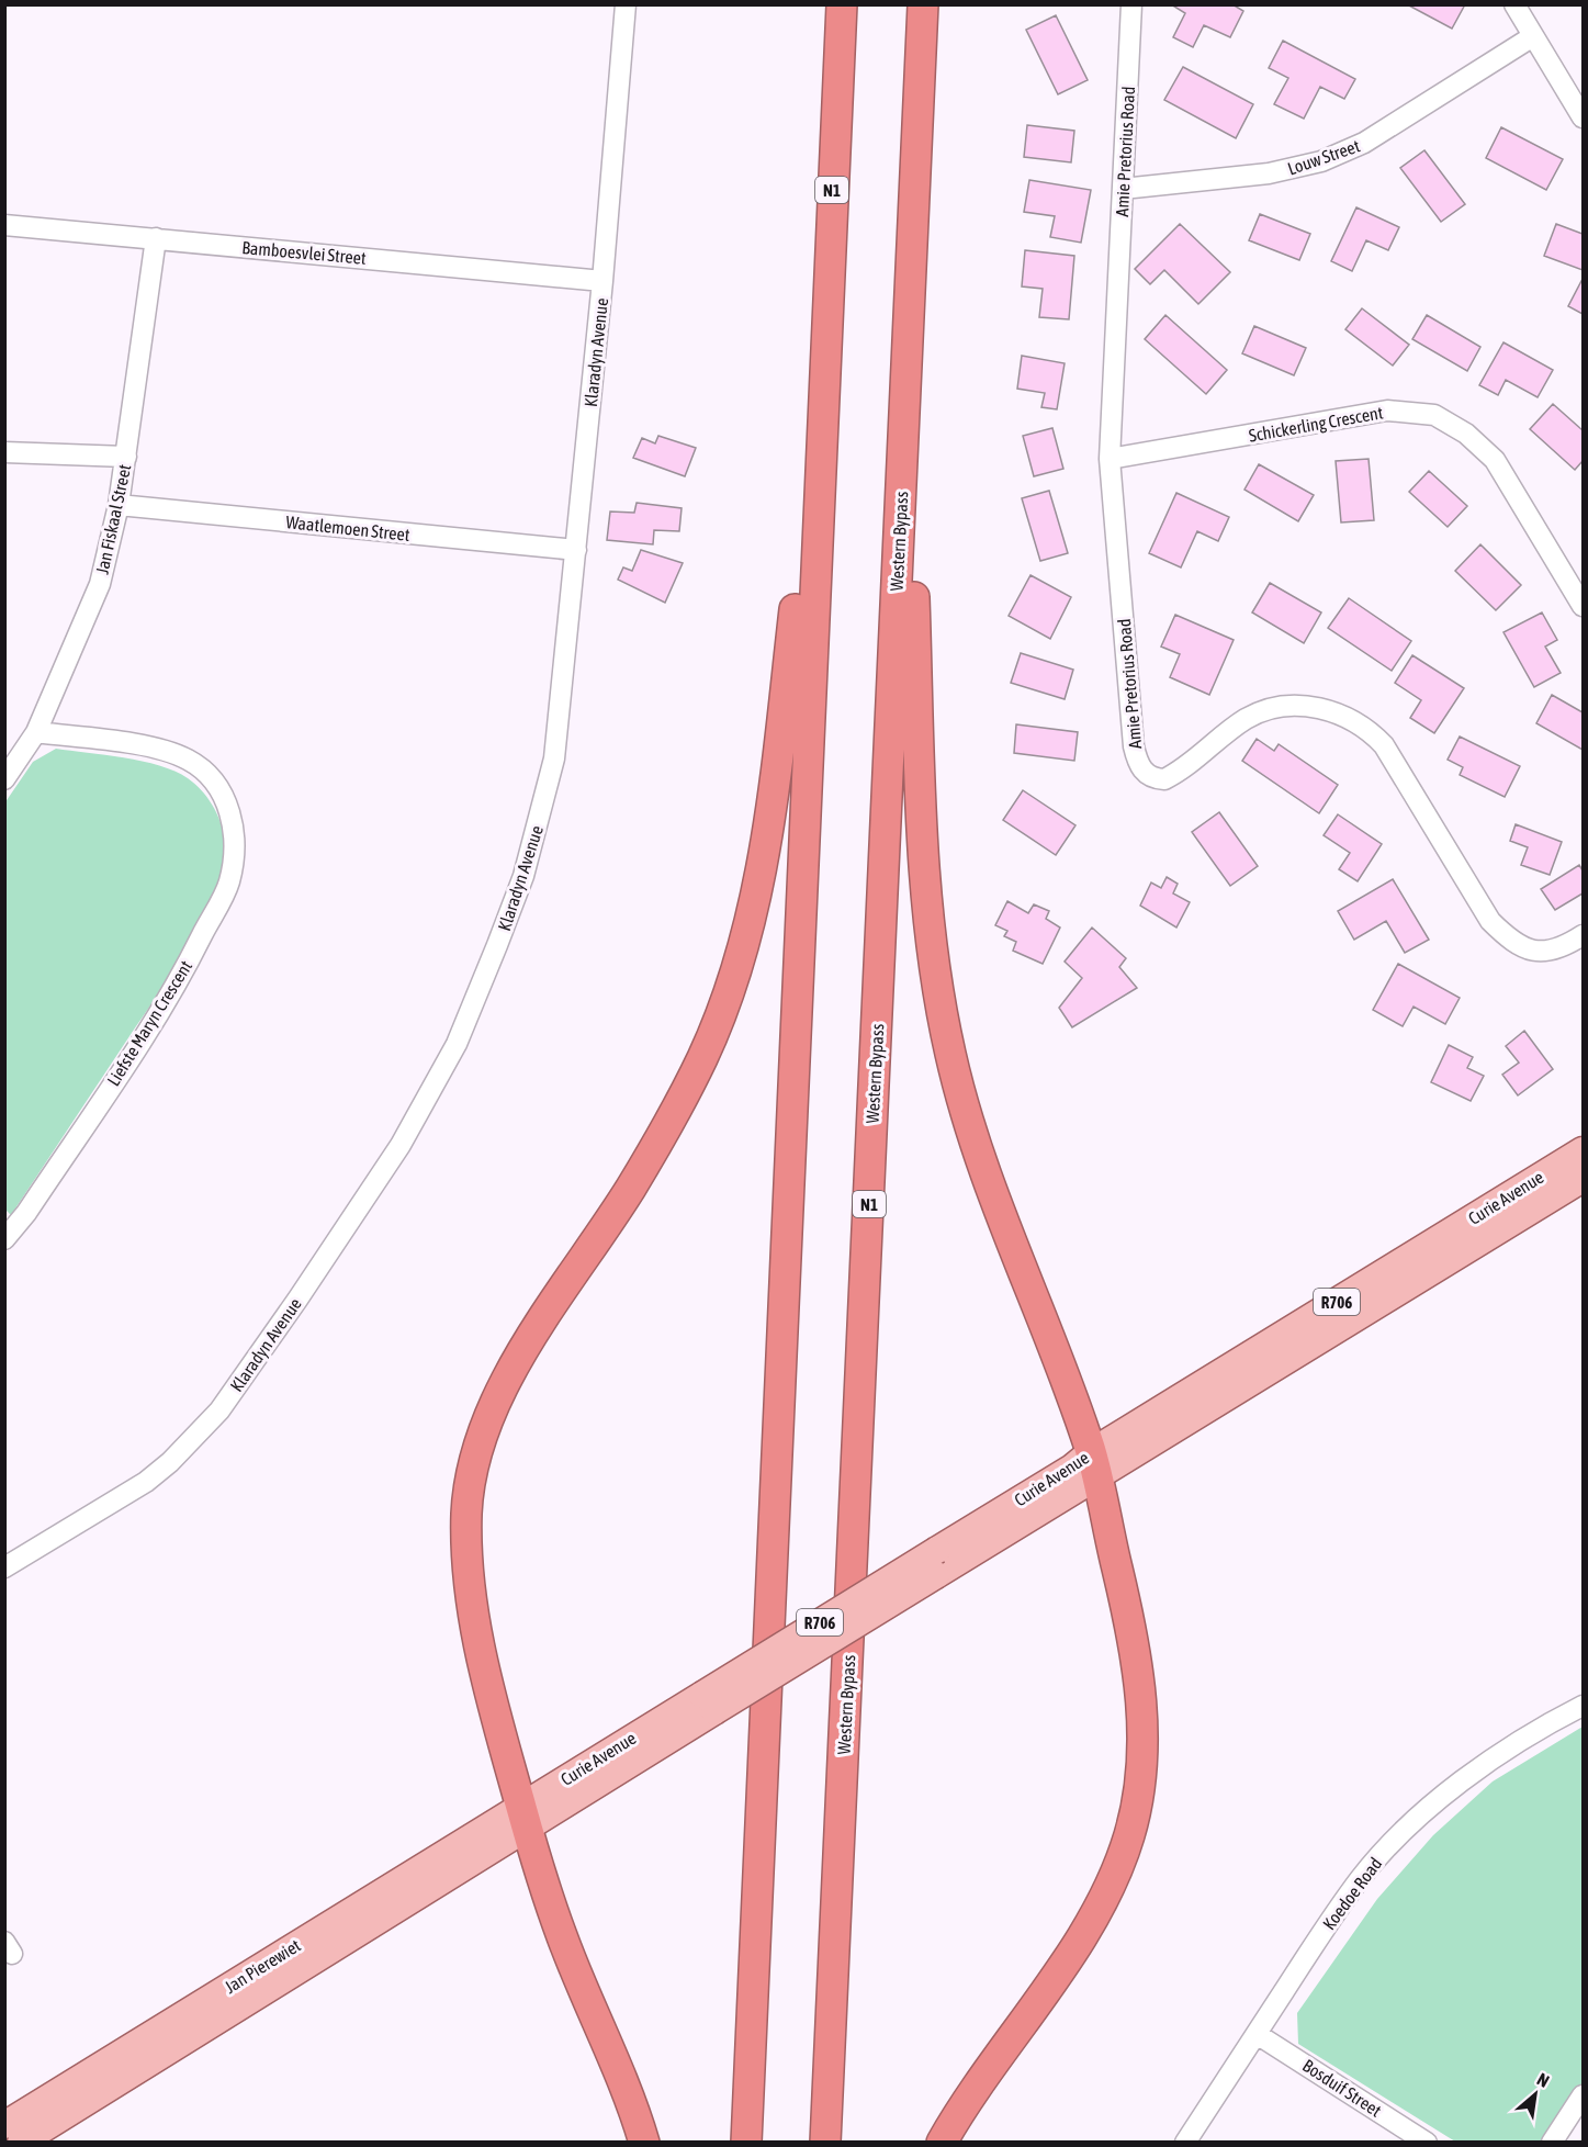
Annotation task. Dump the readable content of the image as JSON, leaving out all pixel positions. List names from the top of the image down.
{
  "streets": {
    "highway": ["N1", "Western Bypass"],
    "main road": ["Curie Avenue", "R706", "Jan Pierewiet"],
    "street": [
      "Amie Pretorius Road",
      "Louw Street",
      "Bamboesvlei Street",
      "Klaradyn Avenue",
      "Schickerling Crescent",
      "Jan Fiskaal Street",
      "Waatlemoen Street",
      "Liefste Maryn Crescent",
      "Koedoe Road",
      "Bosduif Street"
    ]
  },
  "crossings": [
    ["Amie Pretorius Road", "Louw Street"],
    ["Amie Pretorius Road", "Schickerling Crescent"],
    ["Bamboesvlei Street", "Klaradyn Avenue"],
    ["Bamboesvlei Street", "Jan Fiskaal Street"],
    ["Klaradyn Avenue", "Waatlemoen Street"],
    ["Jan Fiskaal Street", "Waatlemoen Street"],
    ["Jan Fiskaal Street", "Liefste Maryn Crescent"],
    ["Curie Avenue", "Jan Pierewiet"],
    ["Koedoe Road", "Bosduif Street"]
  ],
  "north": "top right"
}
